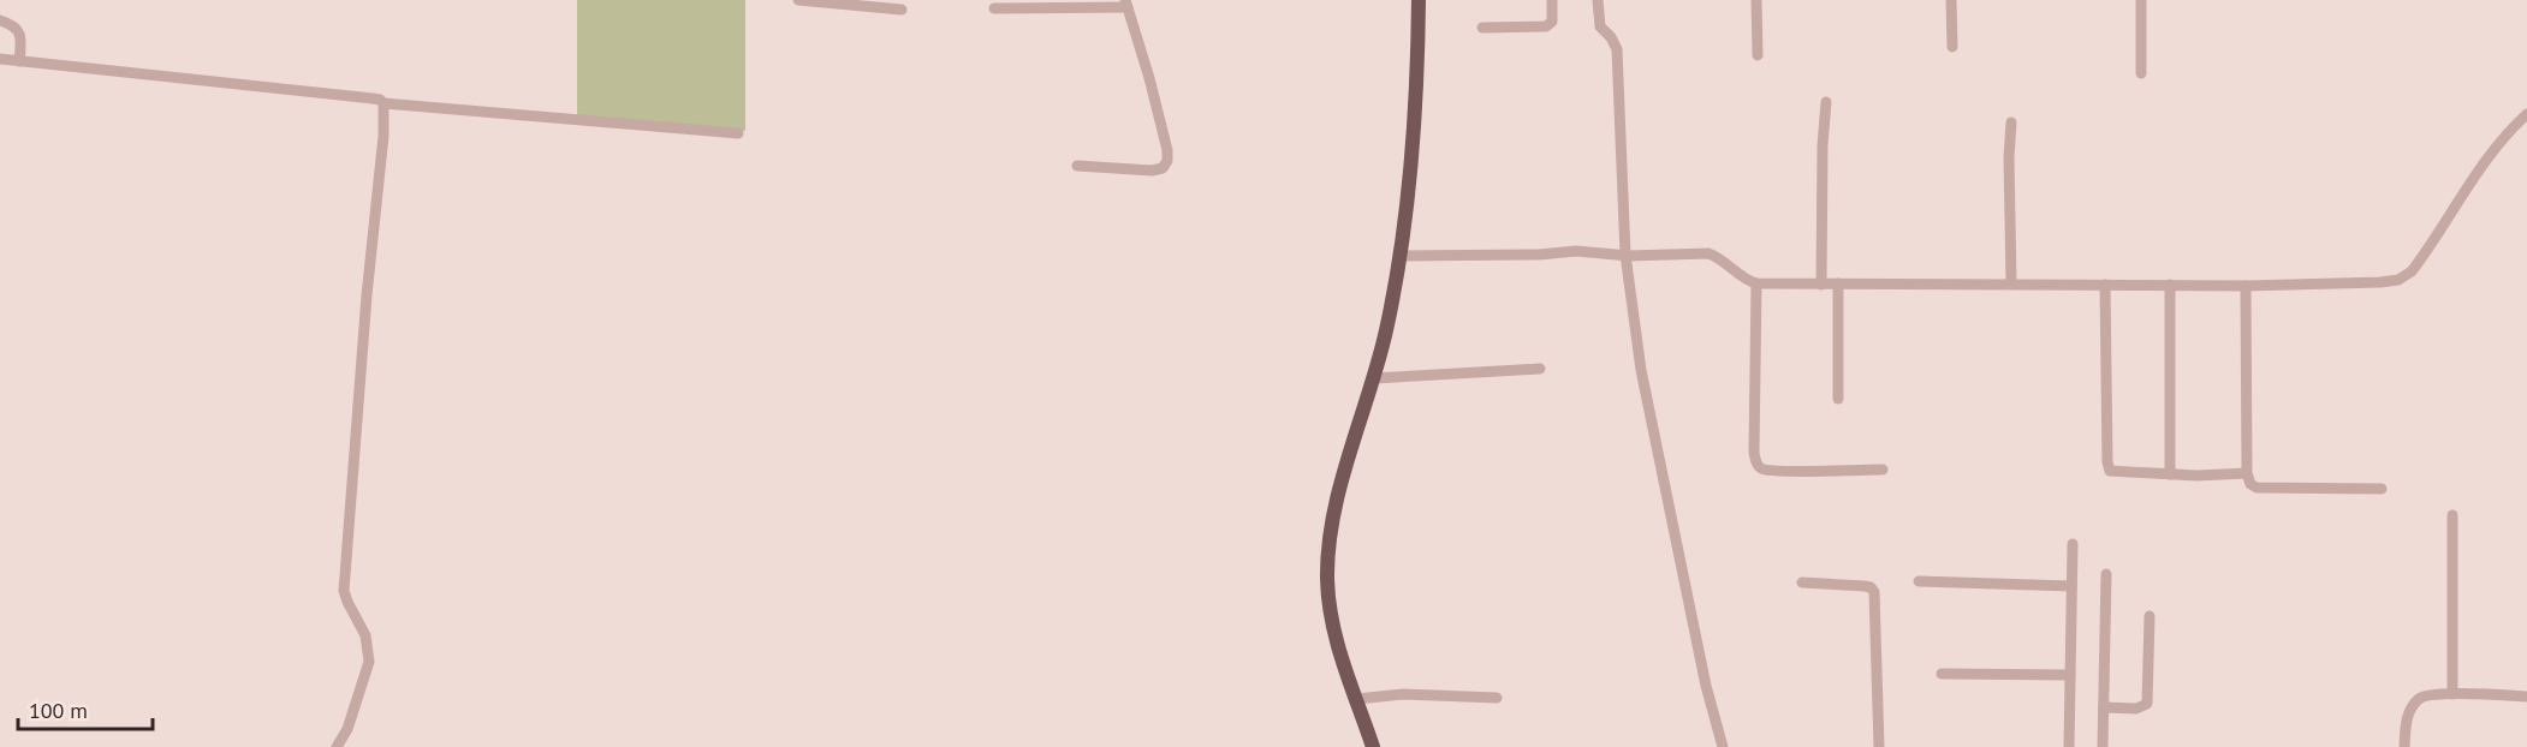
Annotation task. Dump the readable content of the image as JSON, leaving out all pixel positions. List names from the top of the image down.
{
  "scale_bar": "100 m"
}
